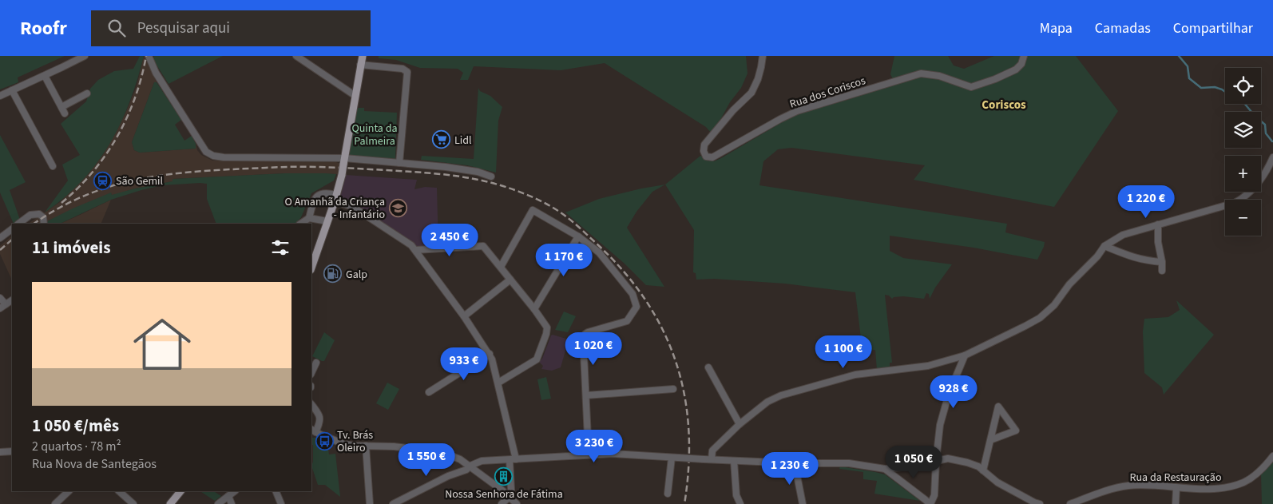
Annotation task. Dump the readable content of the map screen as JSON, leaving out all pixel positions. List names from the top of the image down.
{
  "streets": {
    "street": ["Rua dos Coriscos", "Rua da Restauração"]
  },
  "districts": ["Coriscos"],
  "parks": ["Quinta da Palmeira"],
  "places": {
    "supermarket": ["Lidl"],
    "station": ["São Gemil"],
    "school or university": ["O Amanhã da Criança - Infantário"],
    "fuel station": ["Galp"],
    "bus stop": ["Tv. Brás Oleiro"],
    "building": ["Nossa Senhora de Fátima"]
  },
  "page": {
    "header": "Roofr",
    "search": "Pesquisar aqui",
    "nav": ["Mapa", "Camadas", "Compartilhar"],
    "map_buttons": ["+", "−"],
    "price": [
      "1 220 €",
      "2 450 €",
      "1 170 €",
      "1 020 €",
      "1 100 €",
      "933 €",
      "928 €",
      "3 230 €",
      "1 550 €",
      "1 050 €",
      "1 230 €"
    ],
    "heading": "11 imóveis",
    "list": [
      {
        "name": "1 050 €/mês",
        "note": "2 quartos · 78 m² · Rua Nova de Santegãos"
      }
    ]
  }
}
